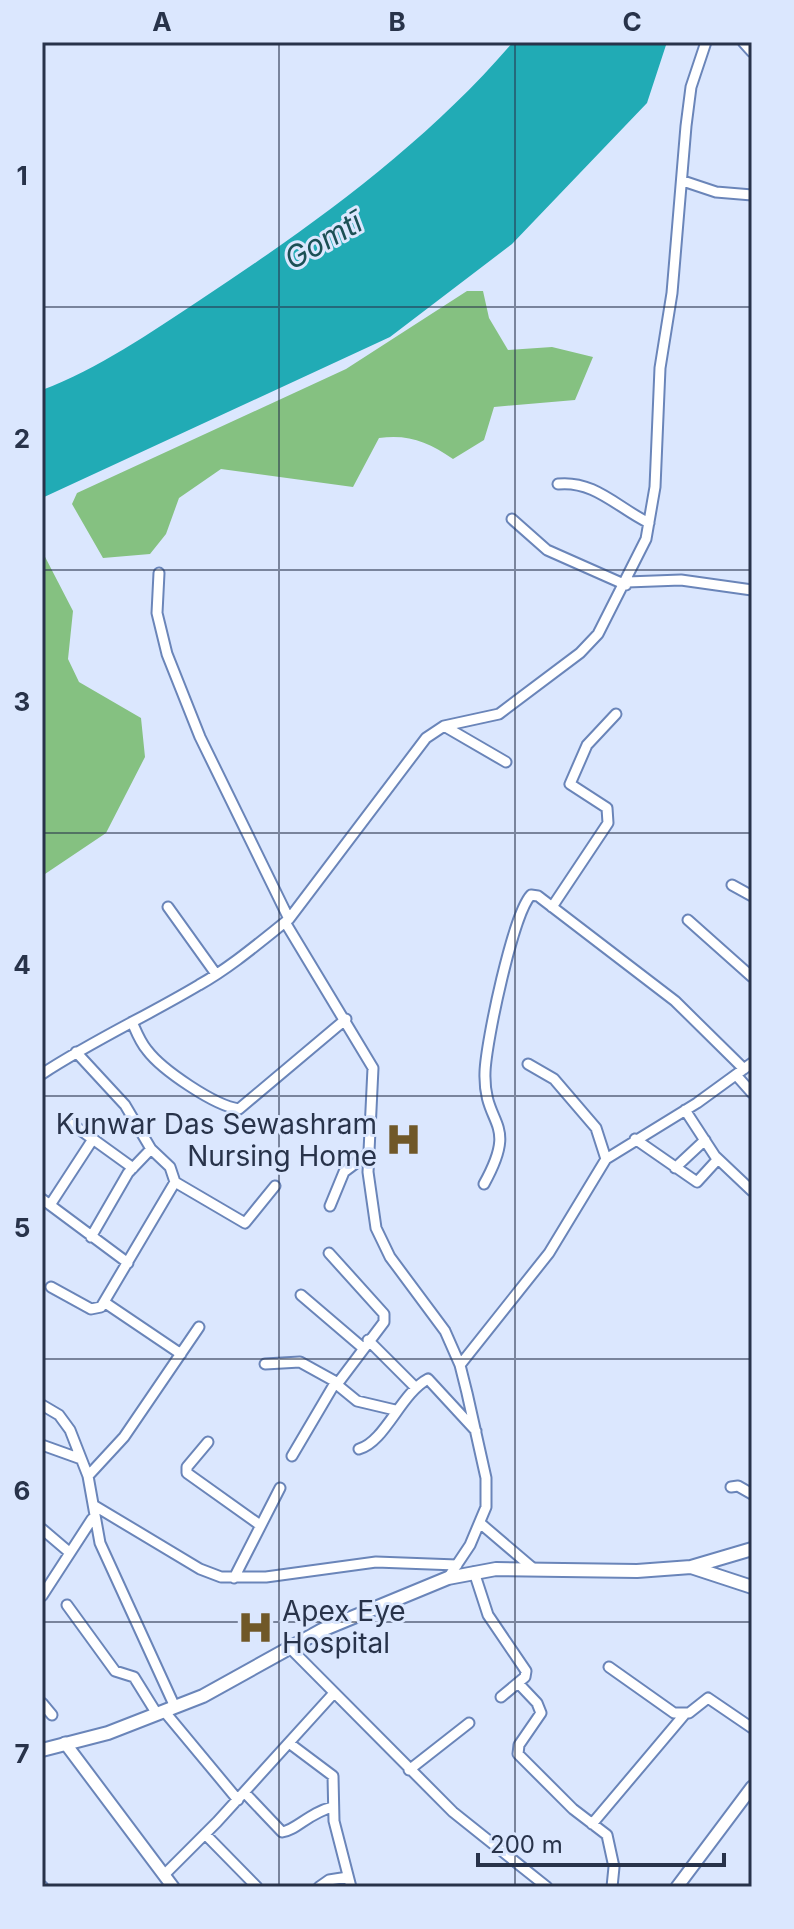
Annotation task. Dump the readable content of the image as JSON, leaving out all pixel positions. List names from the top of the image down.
{
  "water": ["Gomtī"],
  "places": {
    "hospital": ["Kunwar Das Sewashram Nursing Home", "Apex Eye Hospital"]
  },
  "scale_bar": "200 m",
  "grid": {
    "columns": ["A", "B", "C"],
    "rows": [
      "1",
      "2",
      "3",
      "4",
      "5",
      "6",
      "7"
    ]
  }
}
